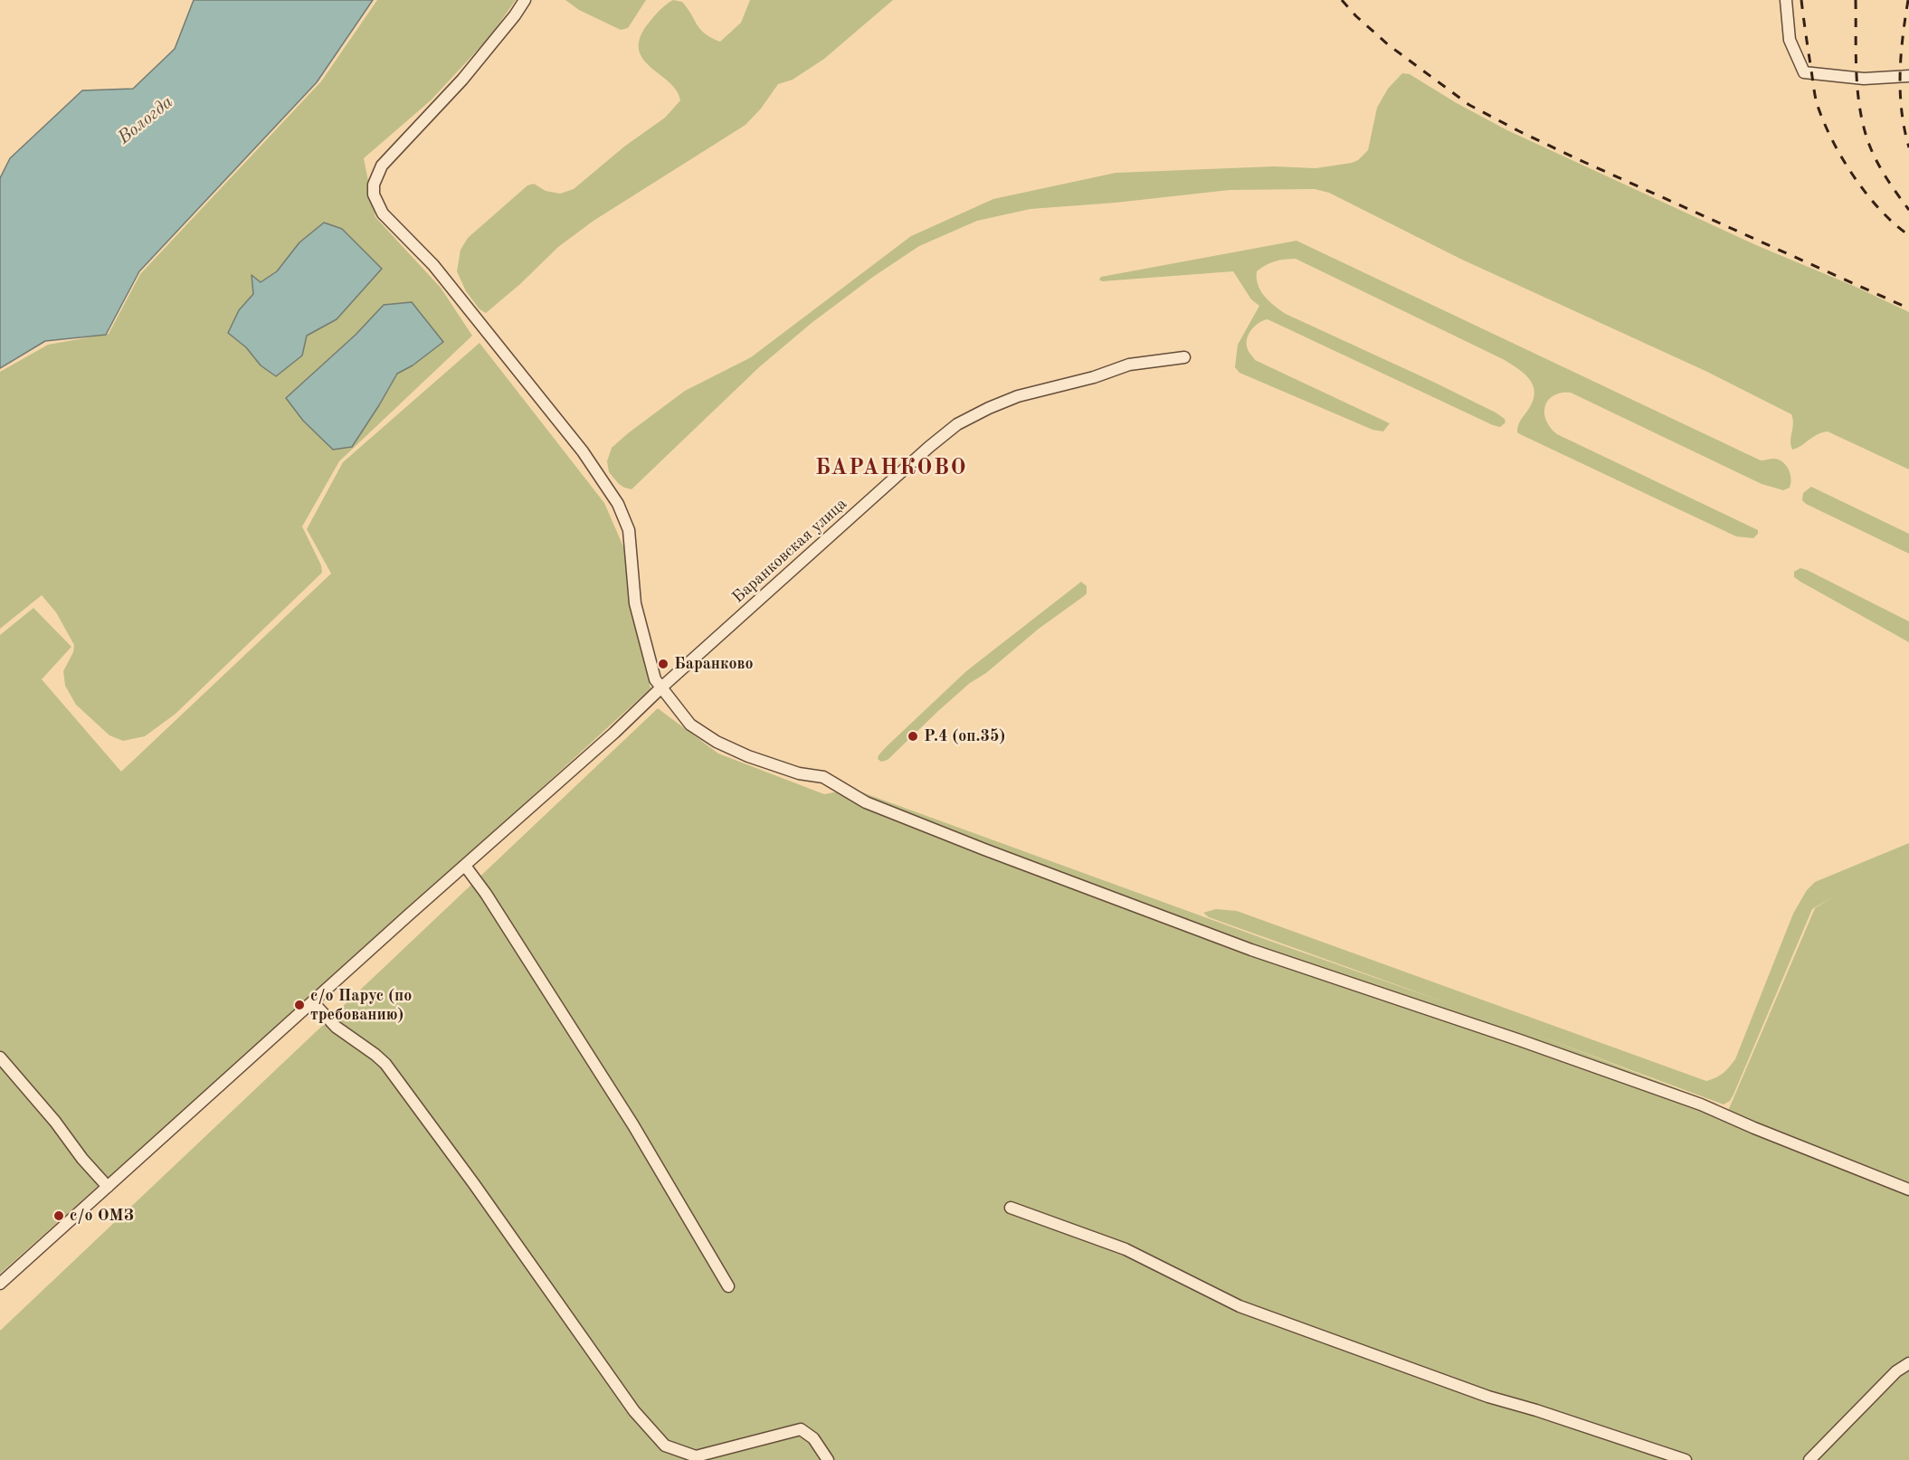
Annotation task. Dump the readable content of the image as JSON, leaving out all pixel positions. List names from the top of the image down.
{
  "streets": {
    "street": ["Баранковская улица"]
  },
  "districts": ["БАРАНКОВО"],
  "water": ["Вологда"],
  "places": [
    "Баранково",
    "Р.4 (оп.35)",
    "с/о Парус (по требованию)",
    "с/о ОМЗ"
  ]
}
